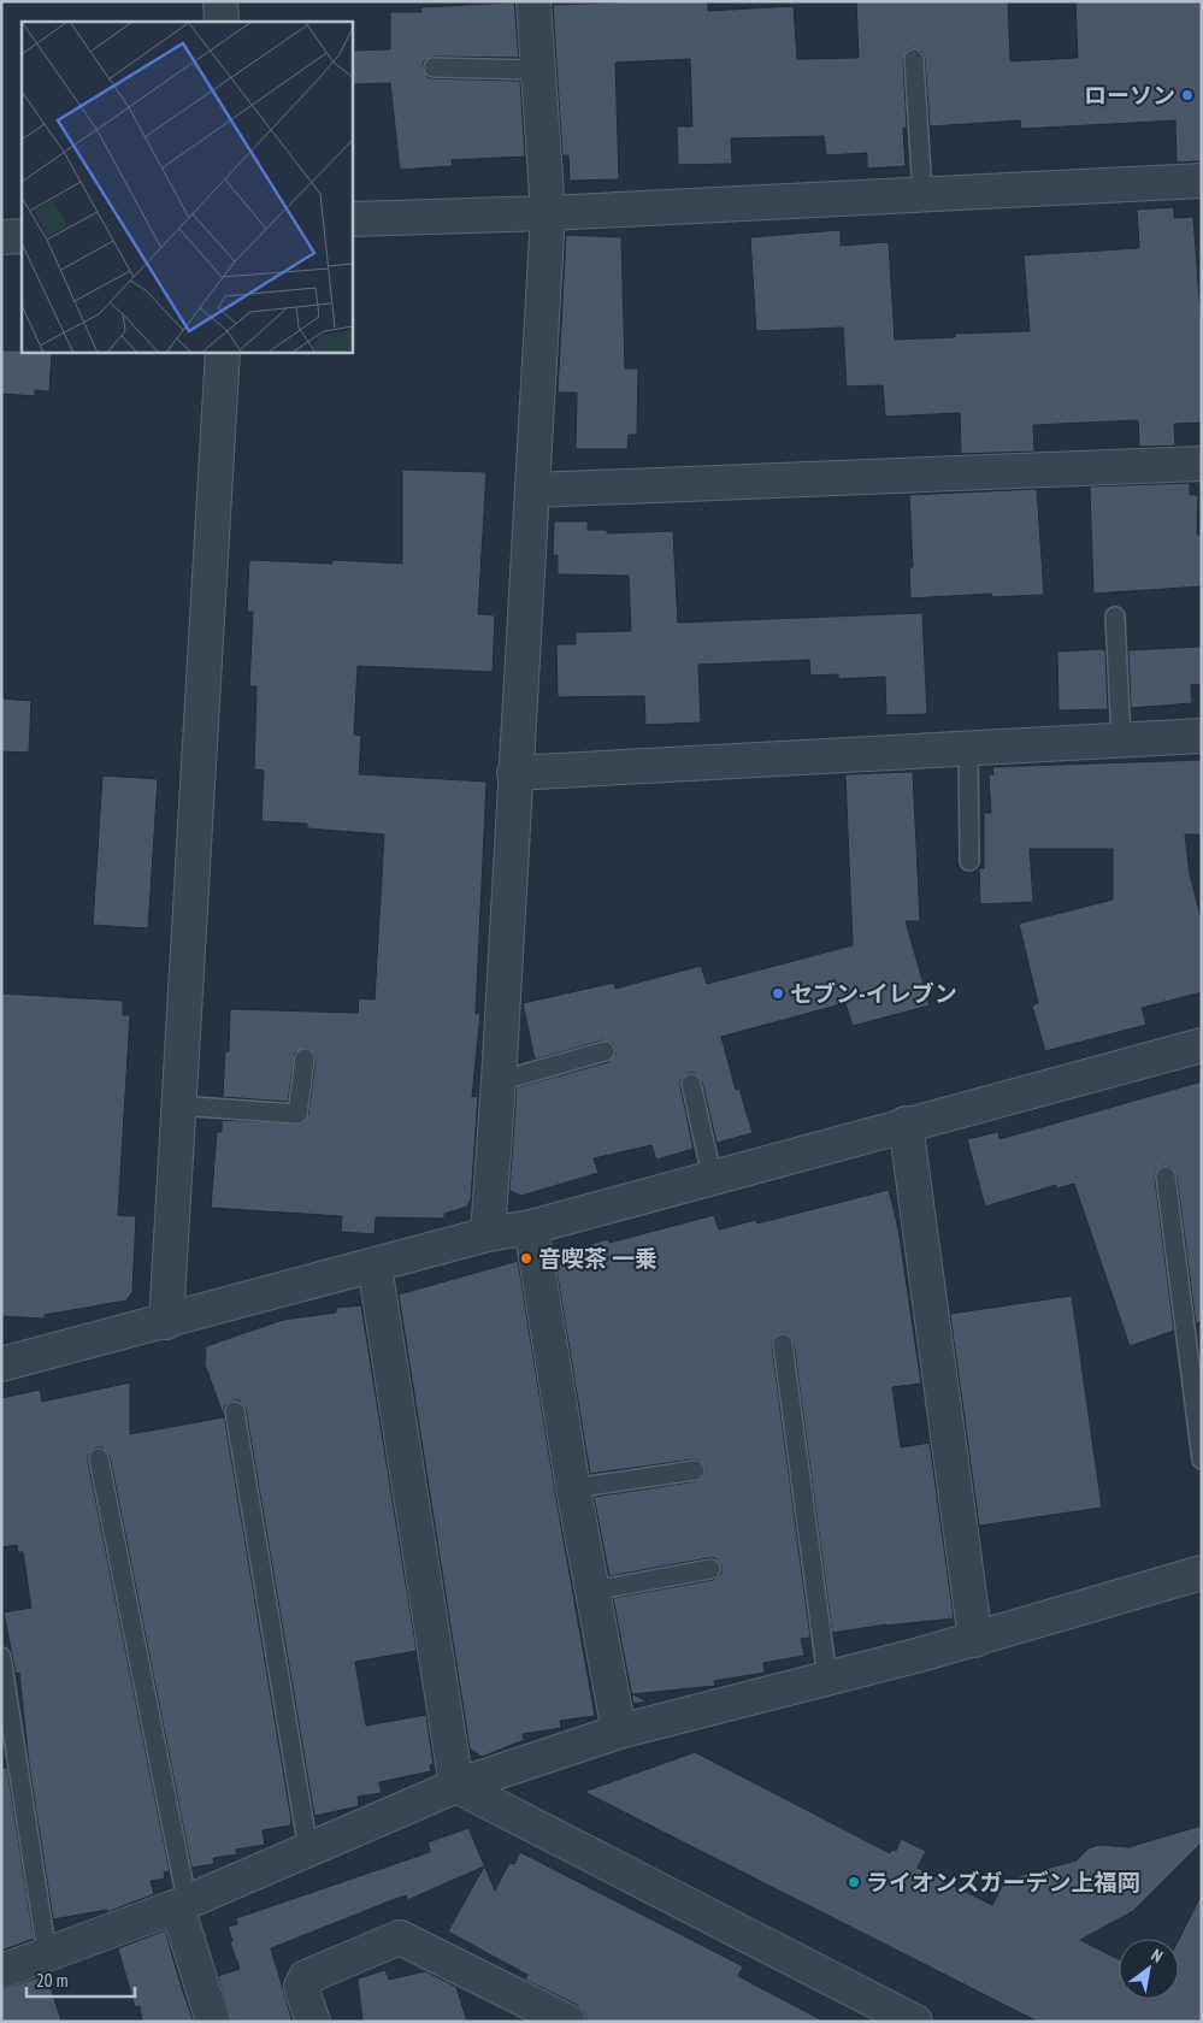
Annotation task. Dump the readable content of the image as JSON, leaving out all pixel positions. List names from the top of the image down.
{
  "places": [
    "ローソン",
    "セブン-イレブン",
    "音喫茶 一乗",
    "ライオンズガーデン上福岡"
  ],
  "scale_bar": "20 m",
  "north": "top right"
}
